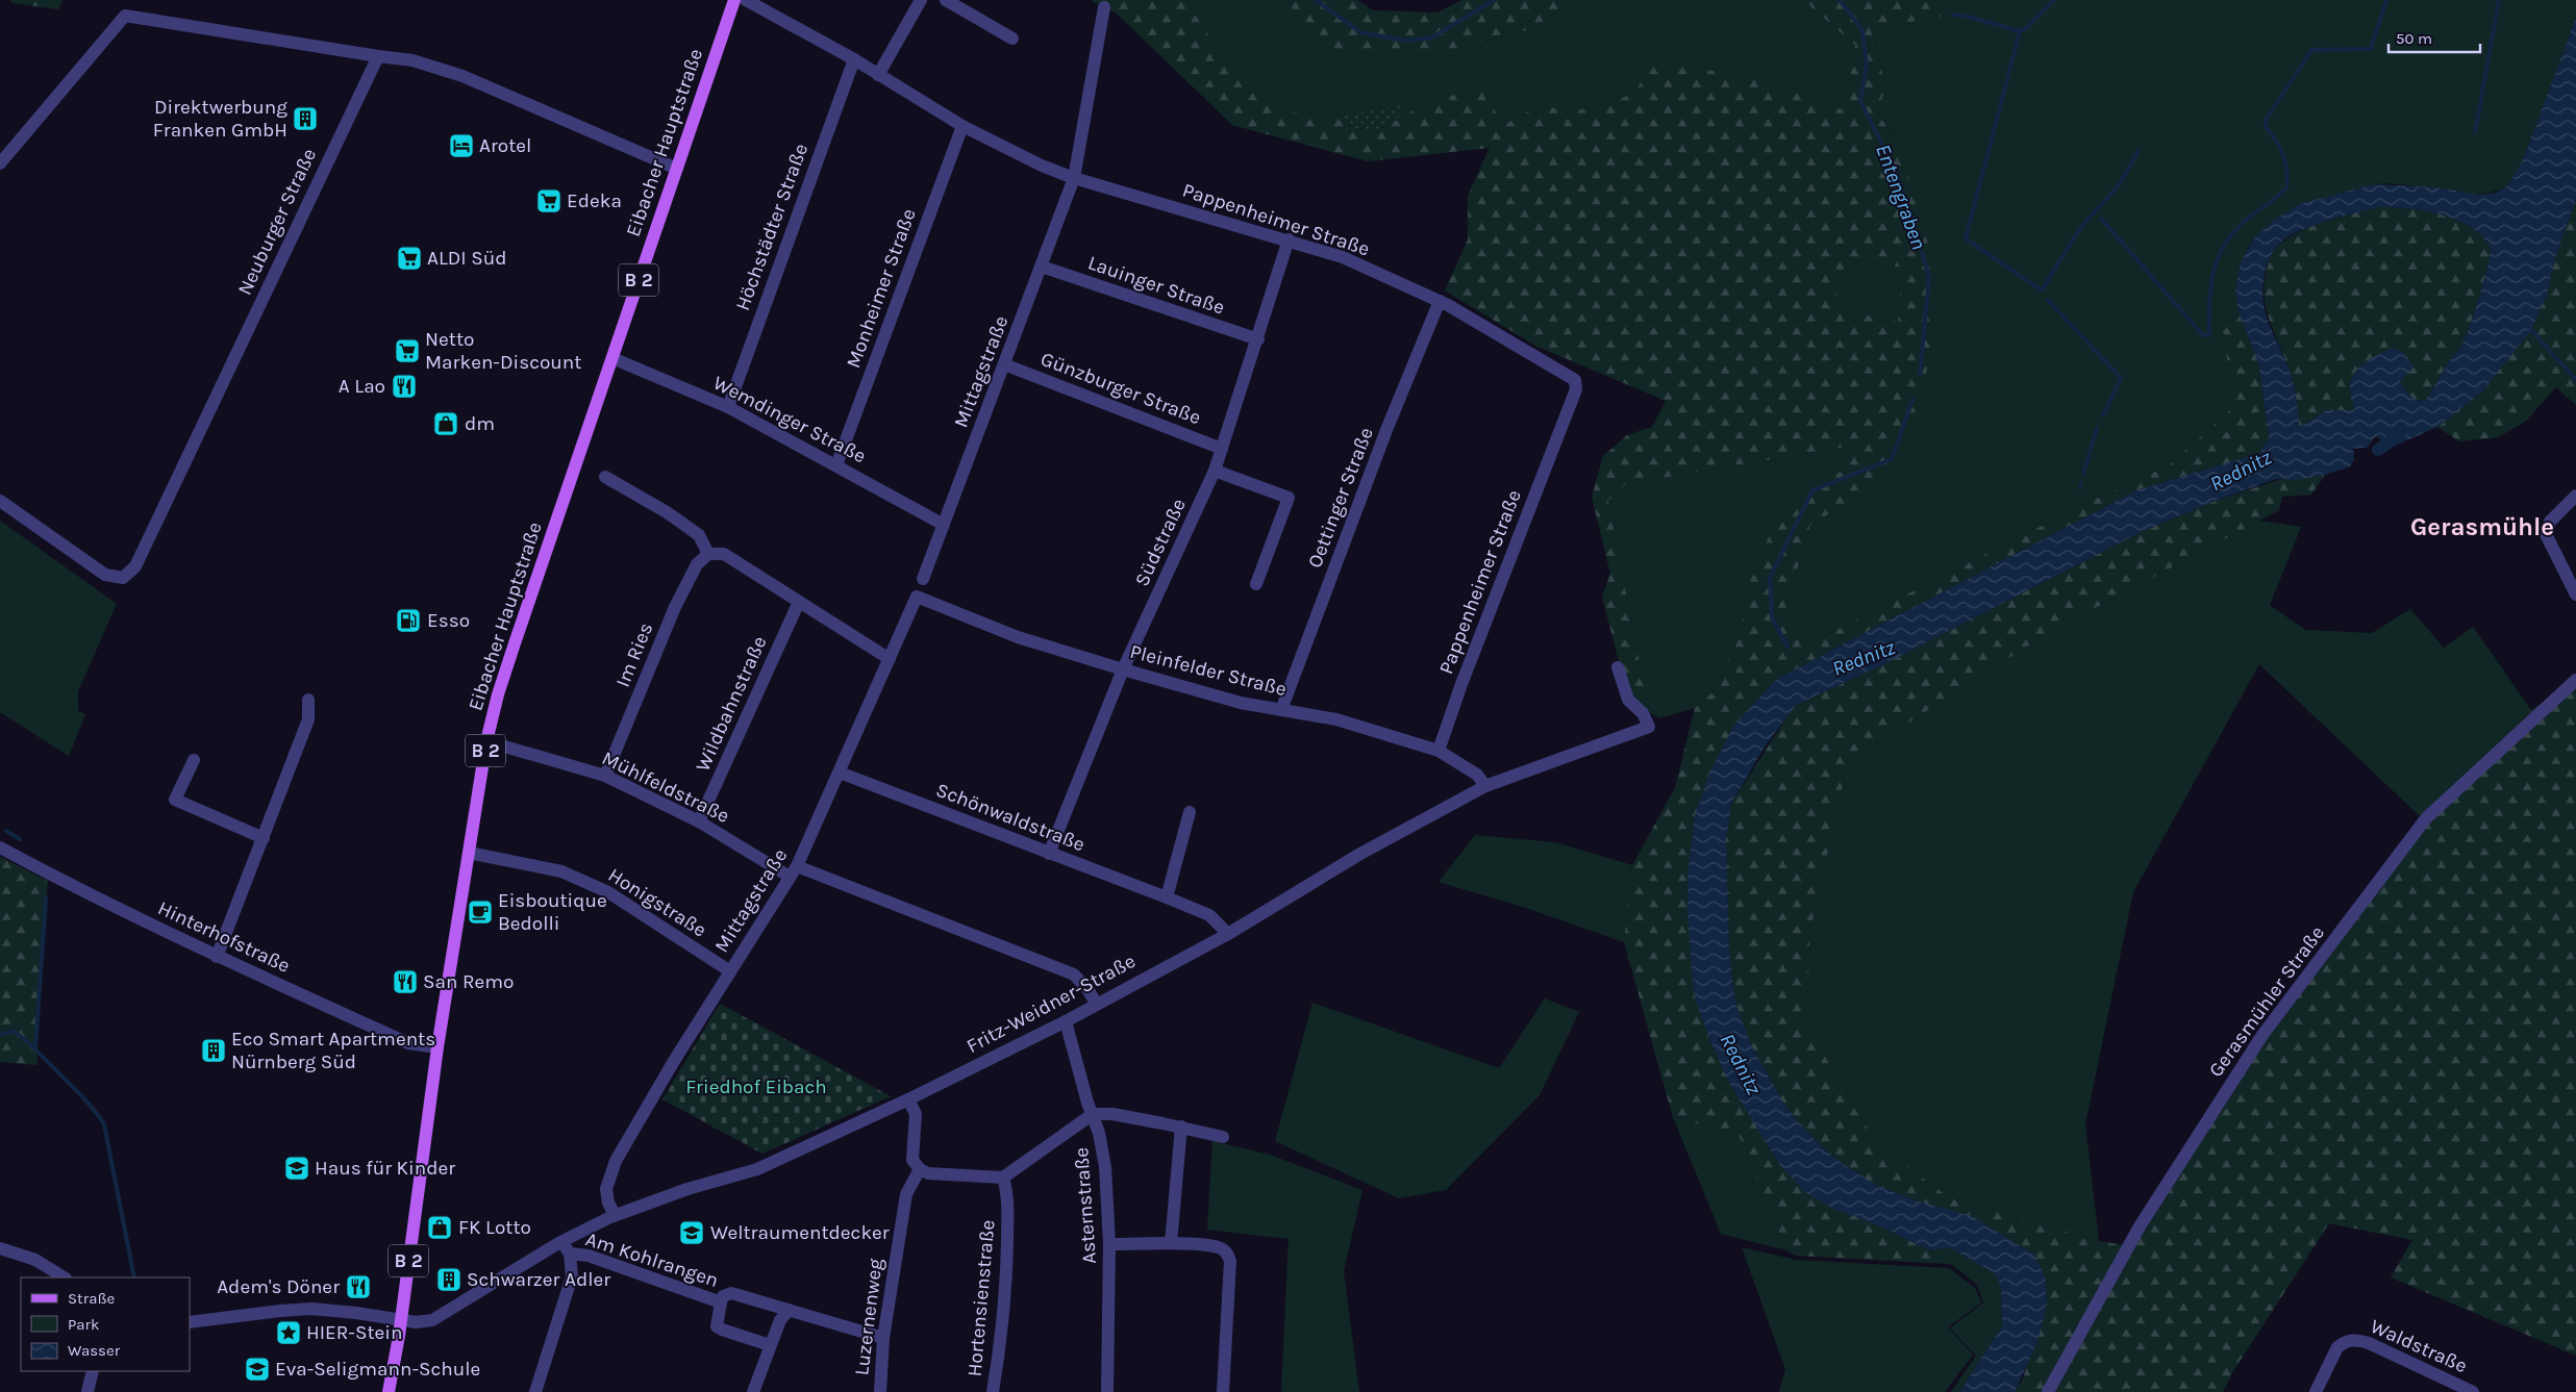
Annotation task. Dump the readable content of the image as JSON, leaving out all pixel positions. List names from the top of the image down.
{
  "streets": {
    "main road": ["Eibacher Hauptstraße", "B 2"],
    "street": [
      "Pappenheimer Straße",
      "Neuburger Straße",
      "Höchstädter Straße",
      "Lauinger Straße",
      "Monheimer Straße",
      "Mittagstraße",
      "Günzburger Straße",
      "Wemdinger Straße",
      "Oettinger Straße",
      "Südstraße",
      "Im Ries",
      "Pleinfelder Straße",
      "Wildbahnstraße",
      "Mühlfeldstraße",
      "Schönwaldstraße",
      "Honigstraße",
      "Hinterhofstraße",
      "Gerasmühler Straße",
      "Fritz-Weidner-Straße",
      "Asternstraße",
      "Am Kohlrangen",
      "Hortensienstraße",
      "Luzernenweg",
      "Waldstraße"
    ]
  },
  "crossings": [
    ["Eibacher Hauptstraße", "Wemdinger Straße"],
    ["Eibacher Hauptstraße", "Mühlfeldstraße"],
    ["Eibacher Hauptstraße", "Honigstraße"],
    ["Eibacher Hauptstraße", "Hinterhofstraße"],
    ["Eibacher Hauptstraße", "Fritz-Weidner-Straße"],
    ["Pappenheimer Straße", "Höchstädter Straße"],
    ["Pappenheimer Straße", "Monheimer Straße"],
    ["Pappenheimer Straße", "Mittagstraße"],
    ["Pappenheimer Straße", "Oettinger Straße"],
    ["Pappenheimer Straße", "Südstraße"],
    ["Pappenheimer Straße", "Pleinfelder Straße"],
    ["Höchstädter Straße", "Wemdinger Straße"],
    ["Lauinger Straße", "Mittagstraße"],
    ["Lauinger Straße", "Südstraße"],
    ["Monheimer Straße", "Wemdinger Straße"],
    ["Mittagstraße", "Günzburger Straße"],
    ["Mittagstraße", "Wemdinger Straße"],
    ["Mittagstraße", "Pleinfelder Straße"],
    ["Mittagstraße", "Mühlfeldstraße"],
    ["Mittagstraße", "Schönwaldstraße"],
    ["Mittagstraße", "Honigstraße"],
    ["Mittagstraße", "Fritz-Weidner-Straße"],
    ["Günzburger Straße", "Südstraße"],
    ["Oettinger Straße", "Pleinfelder Straße"],
    ["Südstraße", "Pleinfelder Straße"],
    ["Südstraße", "Schönwaldstraße"],
    ["Im Ries", "Mühlfeldstraße"],
    ["Pleinfelder Straße", "Fritz-Weidner-Straße"],
    ["Wildbahnstraße", "Mühlfeldstraße"],
    ["Mühlfeldstraße", "Fritz-Weidner-Straße"],
    ["Schönwaldstraße", "Fritz-Weidner-Straße"],
    ["Fritz-Weidner-Straße", "Asternstraße"],
    ["Am Kohlrangen", "Luzernenweg"]
  ],
  "districts": ["Gerasmühle"],
  "water": ["Entengraben", "Rednitz"],
  "parks": ["Friedhof Eibach"],
  "places": {
    "building": ["Direktwerbung Franken GmbH", "Eco Smart Apartments Nürnberg Süd", "Schwarzer Adler"],
    "hotel": ["Arotel"],
    "supermarket": ["Edeka", "ALDI Süd", "Netto Marken-Discount"],
    "restaurant": ["A Lao", "San Remo", "Adem's Döner"],
    "shop": ["dm", "FK Lotto"],
    "fuel station": ["Esso"],
    "cafe": ["Eisboutique Bedolli"],
    "school or university": ["Haus für Kinder", "Weltraumentdecker", "Eva-Seligmann-Schule"],
    "place": ["HIER-Stein"]
  },
  "legend": ["Straße", "Park", "Wasser"],
  "scale_bar": "50 m"
}
